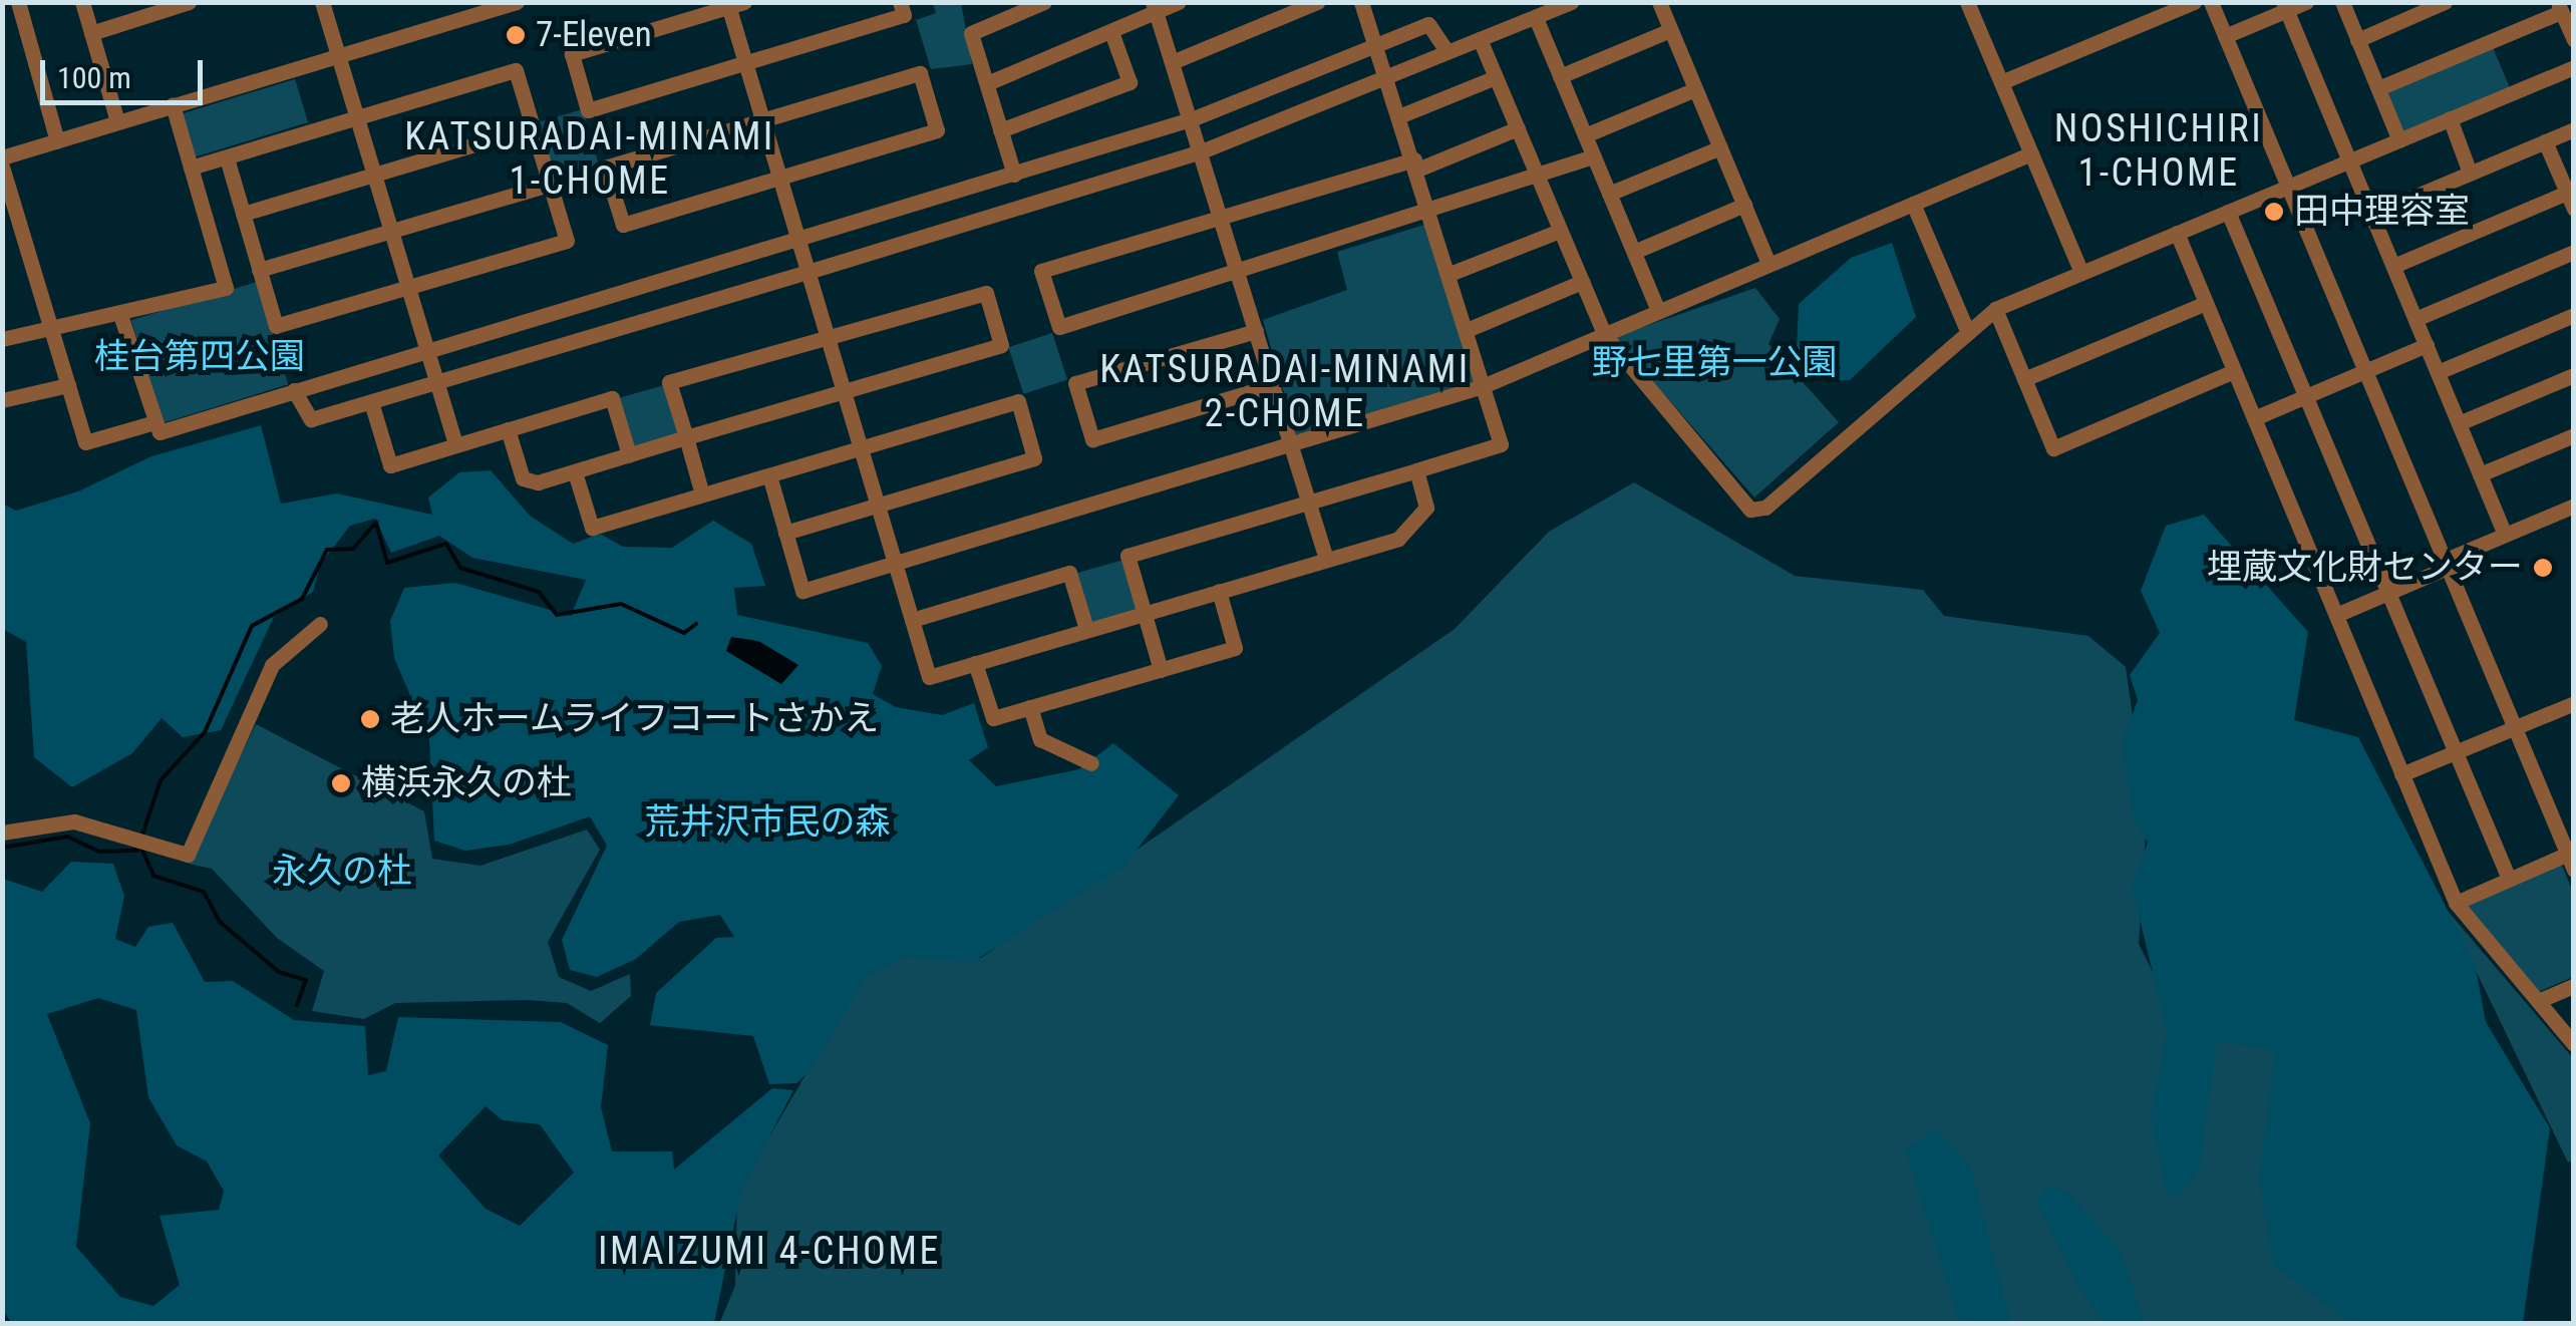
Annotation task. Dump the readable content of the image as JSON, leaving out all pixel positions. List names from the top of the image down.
{
  "districts": [
    "NOSHICHIRI 1-CHOME",
    "KATSURADAI-MINAMI 1-CHOME",
    "KATSURADAI-MINAMI 2-CHOME",
    "IMAIZUMI 4-CHOME"
  ],
  "parks": [
    "桂台第四公園",
    "野七里第一公園",
    "荒井沢市民の森",
    "永久の杜"
  ],
  "places": [
    "7-Eleven",
    "田中理容室",
    "埋蔵文化財センター",
    "老人ホームライフコートさかえ",
    "横浜永久の杜"
  ],
  "scale_bar": "100 m"
}
